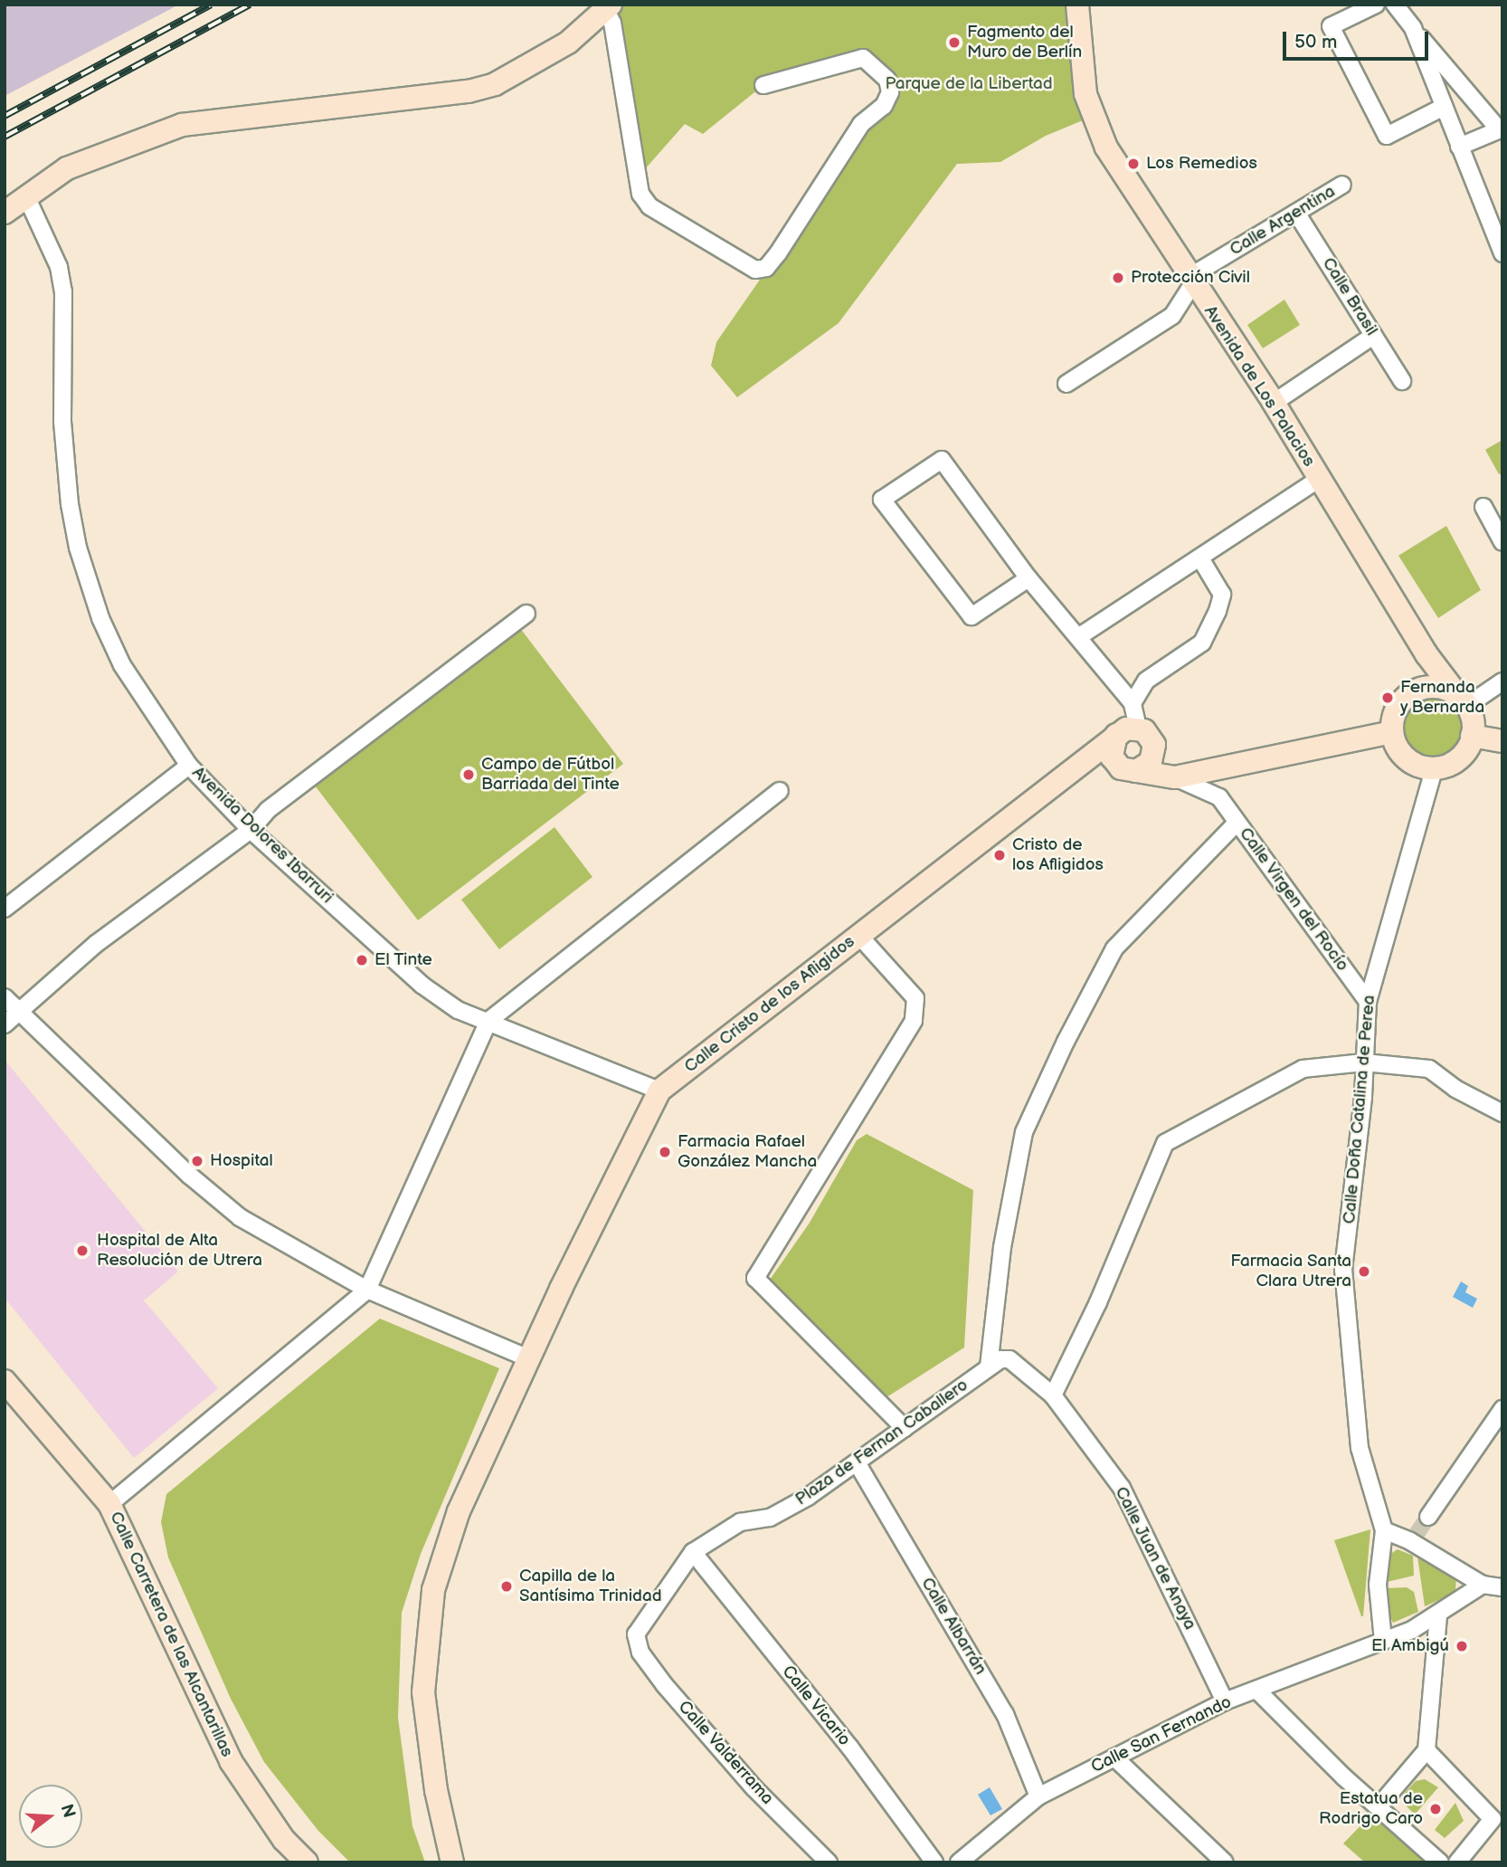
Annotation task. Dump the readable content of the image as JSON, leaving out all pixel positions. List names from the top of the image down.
{
  "streets": {
    "street": [
      "Calle Argentina",
      "Calle Brasil",
      "Avenida de Los Palacios",
      "Avenida Dolores Ibarruri",
      "Calle Virgen del Rocío",
      "Calle Cristo de los Afligidos",
      "Calle Doña Catalina de Perea",
      "Plaza de Fernan Caballero",
      "Calle Juan de Anaya",
      "Calle Albarrán",
      "Calle Carretera de las Alcantarillas",
      "Calle Vicario",
      "Calle San Fernando",
      "Calle Valderrama"
    ]
  },
  "crossings": [
    ["Calle Argentina", "Calle Brasil"],
    ["Calle Argentina", "Avenida de Los Palacios"],
    ["Avenida de Los Palacios", "Calle Doña Catalina de Perea"],
    ["Avenida Dolores Ibarruri", "Calle Cristo de los Afligidos"],
    ["Calle Virgen del Rocío", "Calle Doña Catalina de Perea"],
    ["Plaza de Fernan Caballero", "Calle Juan de Anaya"],
    ["Plaza de Fernan Caballero", "Calle Albarrán"],
    ["Plaza de Fernan Caballero", "Calle Vicario"],
    ["Plaza de Fernan Caballero", "Calle Valderrama"],
    ["Calle Juan de Anaya", "Calle San Fernando"],
    ["Calle Albarrán", "Calle San Fernando"]
  ],
  "parks": ["Parque de la Libertad"],
  "places": [
    "Fagmento del Muro de Berlín",
    "Los Remedios",
    "Protección Civil",
    "Fernanda y Bernarda",
    "Campo de Fútbol Barriada del Tinte",
    "Cristo de los Afligidos",
    "El Tinte",
    "Farmacia Rafael González Mancha",
    "Hospital",
    "Hospital de Alta Resolución de Utrera",
    "Farmacia Santa Clara Utrera",
    "Capilla de la Santísima Trinidad",
    "El Ambigú",
    "Estatua de Rodrigo Caro"
  ],
  "scale_bar": "50 m",
  "north": "right"
}
